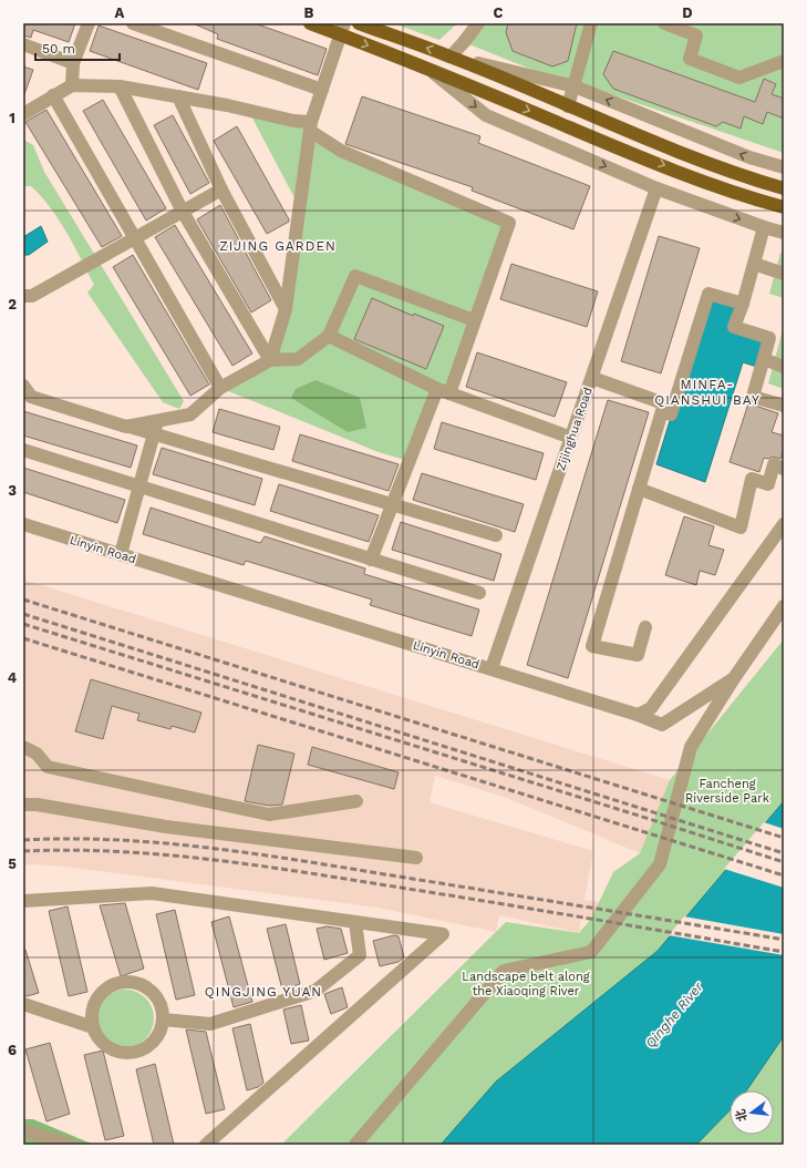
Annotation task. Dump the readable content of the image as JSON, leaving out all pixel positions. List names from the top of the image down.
{
  "streets": {
    "street": ["Zijinghua Road", "Linyin Road"]
  },
  "crossings": [
    ["Zijinghua Road", "Linyin Road"]
  ],
  "districts": ["ZIJING GARDEN", "MINFA- QIANSHUI BAY", "QINGJING YUAN"],
  "water": ["Qinghe River"],
  "parks": ["Fancheng Riverside Park", "Landscape belt along the Xiaoqing River"],
  "scale_bar": "50 m",
  "north": "left",
  "grid": {
    "columns": [
      "A",
      "B",
      "C",
      "D"
    ],
    "rows": [
      "1",
      "2",
      "3",
      "4",
      "5",
      "6"
    ]
  }
}
